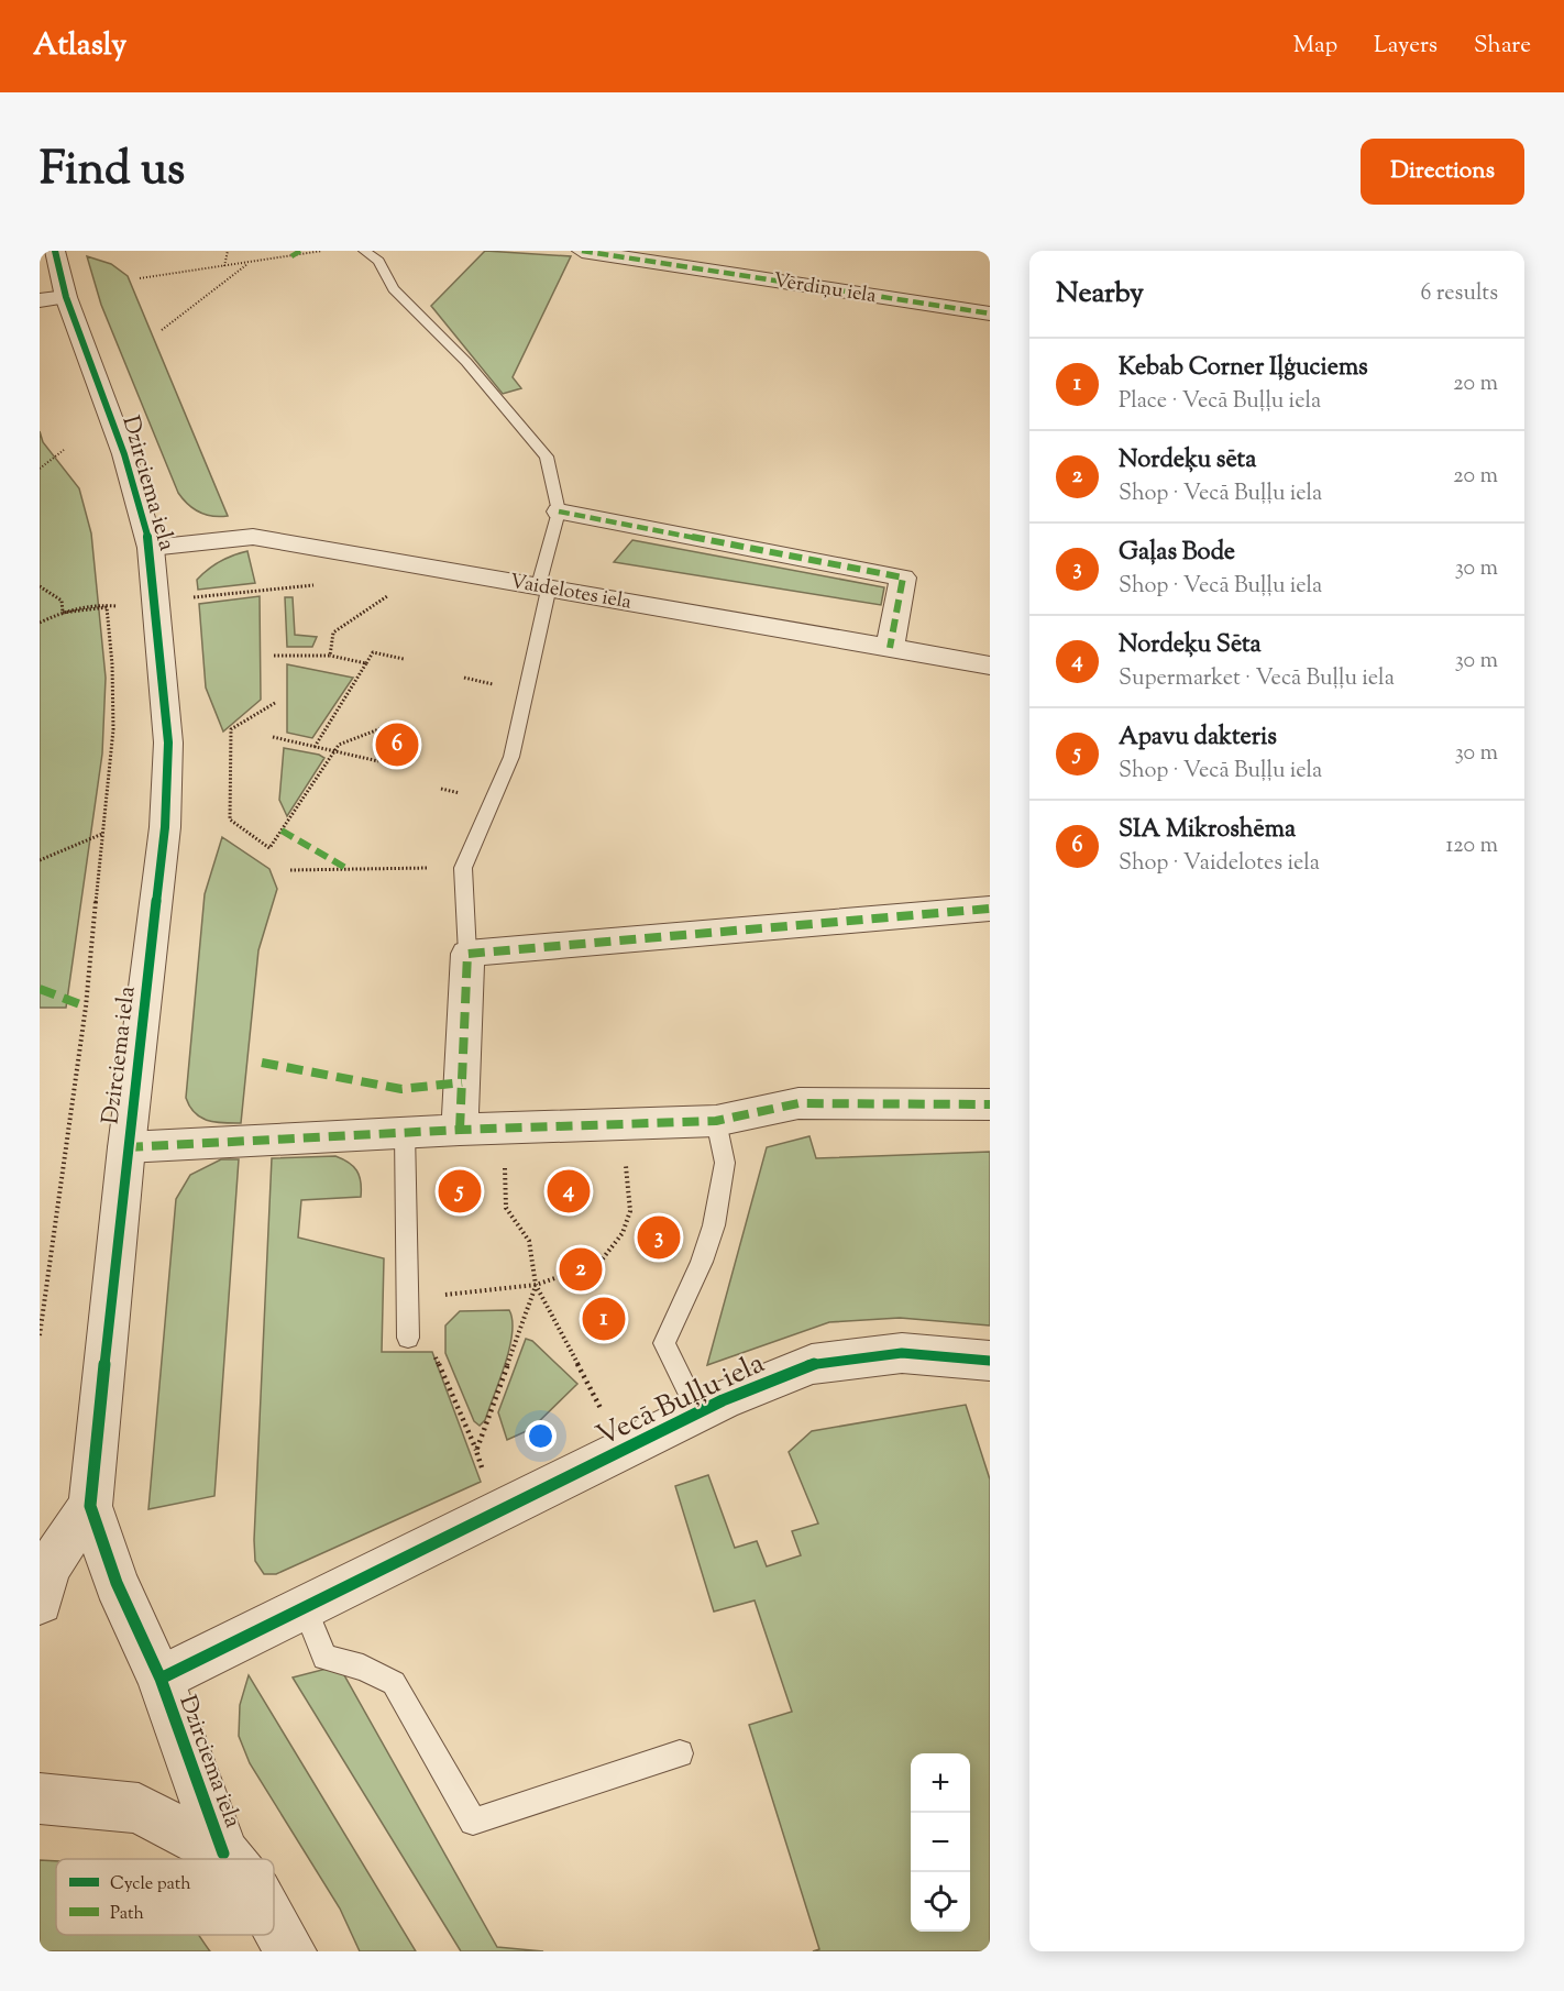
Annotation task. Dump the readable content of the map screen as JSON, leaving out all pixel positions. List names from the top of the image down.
{
  "streets": {
    "street": [
      "Vērdiņu iela",
      "Dzirciema iela",
      "Vaidelotes iela",
      "Vecā Buļļu iela"
    ]
  },
  "crossings": [
    ["Dzirciema iela", "Vaidelotes iela"],
    ["Dzirciema iela", "Vecā Buļļu iela"]
  ],
  "legend": ["Cycle path", "Path"],
  "page": {
    "header": "Atlasly",
    "nav": ["Map", "Layers", "Share"],
    "title": "Find us",
    "buttons": "Directions",
    "heading": ["Nearby", "6 results"],
    "list": [
      {
        "mark": "1",
        "name": "Kebab Corner Iļģuciems",
        "note": "Place · Vecā Buļļu iela",
        "value": "20 m"
      },
      {
        "mark": "2",
        "name": "Nordeķu sēta",
        "note": "Shop · Vecā Buļļu iela",
        "value": "20 m"
      },
      {
        "mark": "3",
        "name": "Gaļas Bode",
        "note": "Shop · Vecā Buļļu iela",
        "value": "30 m"
      },
      {
        "mark": "4",
        "name": "Nordeķu Sēta",
        "note": "Supermarket · Vecā Buļļu iela",
        "value": "30 m"
      },
      {
        "mark": "5",
        "name": "Apavu dakteris",
        "note": "Shop · Vecā Buļļu iela",
        "value": "30 m"
      },
      {
        "mark": "6",
        "name": "SIA Mikroshēma",
        "note": "Shop · Vaidelotes iela",
        "value": "120 m"
      }
    ],
    "pins": [
      "6",
      "4",
      "5",
      "3",
      "2",
      "1"
    ],
    "map_buttons": ["+", "−"]
  }
}
